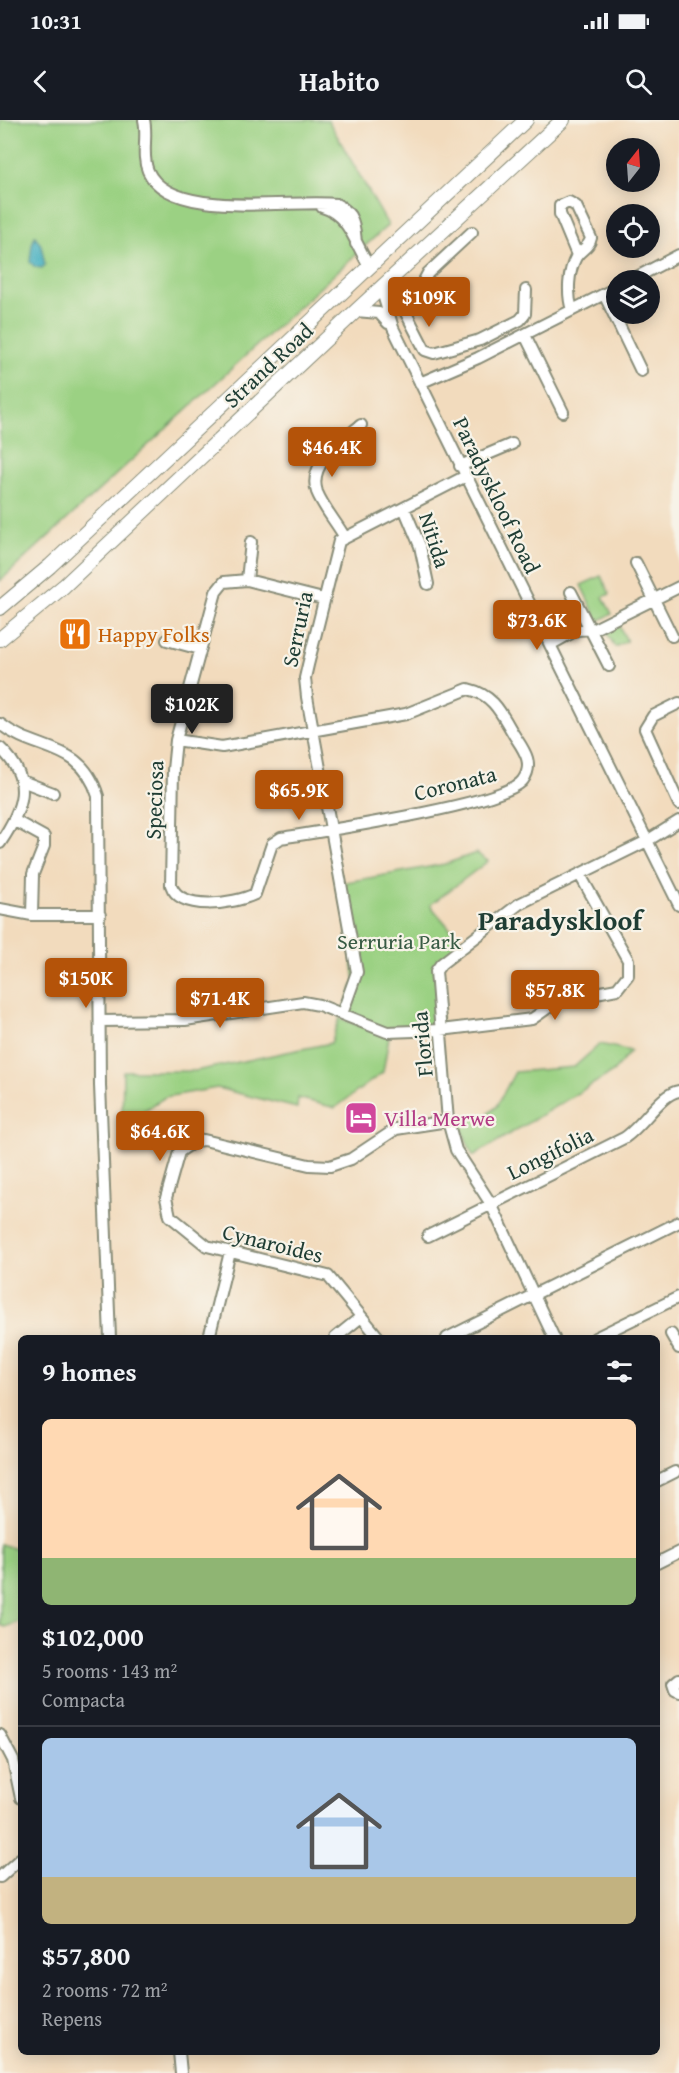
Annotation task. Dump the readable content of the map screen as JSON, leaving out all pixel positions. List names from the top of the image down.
{
  "streets": {
    "main road": ["Strand Road"],
    "street": [
      "Paradyskloof Road",
      "Nitida",
      "Serruria",
      "Coronata",
      "Speciosa",
      "Florida",
      "Longifolia",
      "Cynaroides"
    ]
  },
  "crossings": [
    ["Strand Road", "Paradyskloof Road"],
    ["Paradyskloof Road", "Florida"],
    ["Serruria", "Coronata"],
    ["Serruria", "Speciosa"],
    ["Coronata", "Speciosa"],
    ["Florida", "Longifolia"],
    ["Florida", "Cynaroides"]
  ],
  "districts": ["Paradyskloof"],
  "parks": ["Serruria Park"],
  "places": {
    "restaurant": ["Happy Folks"],
    "hotel": ["Villa Merwe"]
  },
  "north": "top",
  "page": {
    "status": "10:31",
    "header": "Habito",
    "price": [
      "$109K",
      "$46.4K",
      "$73.6K",
      "$102K",
      "$65.9K",
      "$150K",
      "$57.8K",
      "$71.4K",
      "$64.6K"
    ],
    "heading": "9 homes",
    "list": [
      {
        "name": "$102,000",
        "note": "5 rooms · 143 m² · Compacta"
      },
      {
        "name": "$57,800",
        "note": "2 rooms · 72 m² · Repens"
      }
    ]
  }
}
